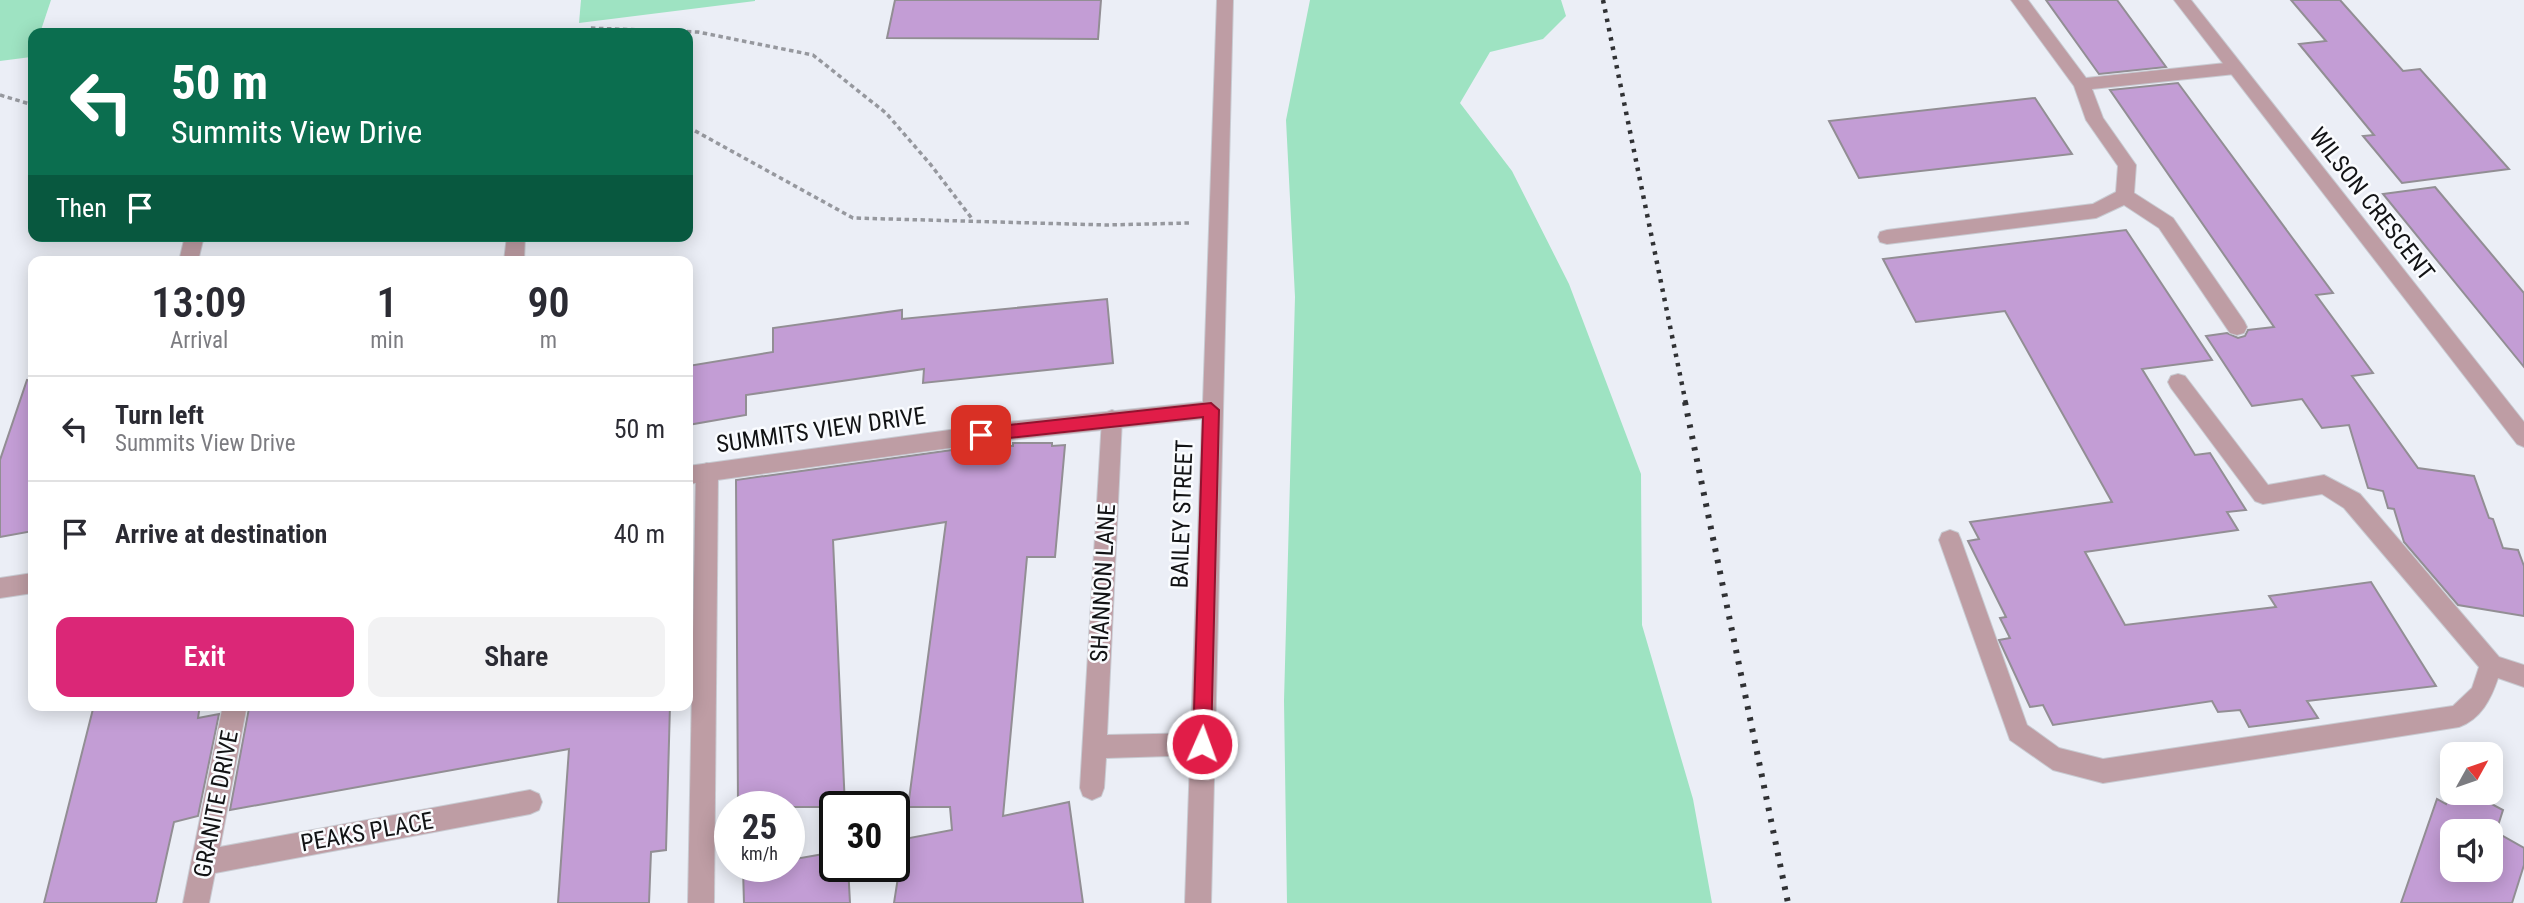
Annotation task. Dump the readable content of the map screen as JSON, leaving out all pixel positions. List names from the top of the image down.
{
  "streets": {
    "street": [
      "WILSON CRESCENT",
      "SUMMITS VIEW DRIVE",
      "BAILEY STREET",
      "SHANNON LANE",
      "GRANITE DRIVE",
      "PEAKS PLACE"
    ]
  },
  "crossings": [
    ["SUMMITS VIEW DRIVE", "BAILEY STREET"],
    ["SUMMITS VIEW DRIVE", "SHANNON LANE"],
    ["GRANITE DRIVE", "PEAKS PLACE"]
  ],
  "north": "top right",
  "page": {
    "turn": ["50 m", "Summits View Drive"],
    "then": "Then",
    "eta": [
      "13:09",
      "Arrival",
      "1",
      "min",
      "90",
      "m"
    ],
    "list": [
      {
        "name": "Turn left",
        "note": "Summits View Drive",
        "value": "50 m"
      },
      {
        "name": "Arrive at destination",
        "value": "40 m"
      }
    ],
    "buttons": ["Exit", "Share"],
    "speed": "25 km/h",
    "limit": "30"
  }
}
